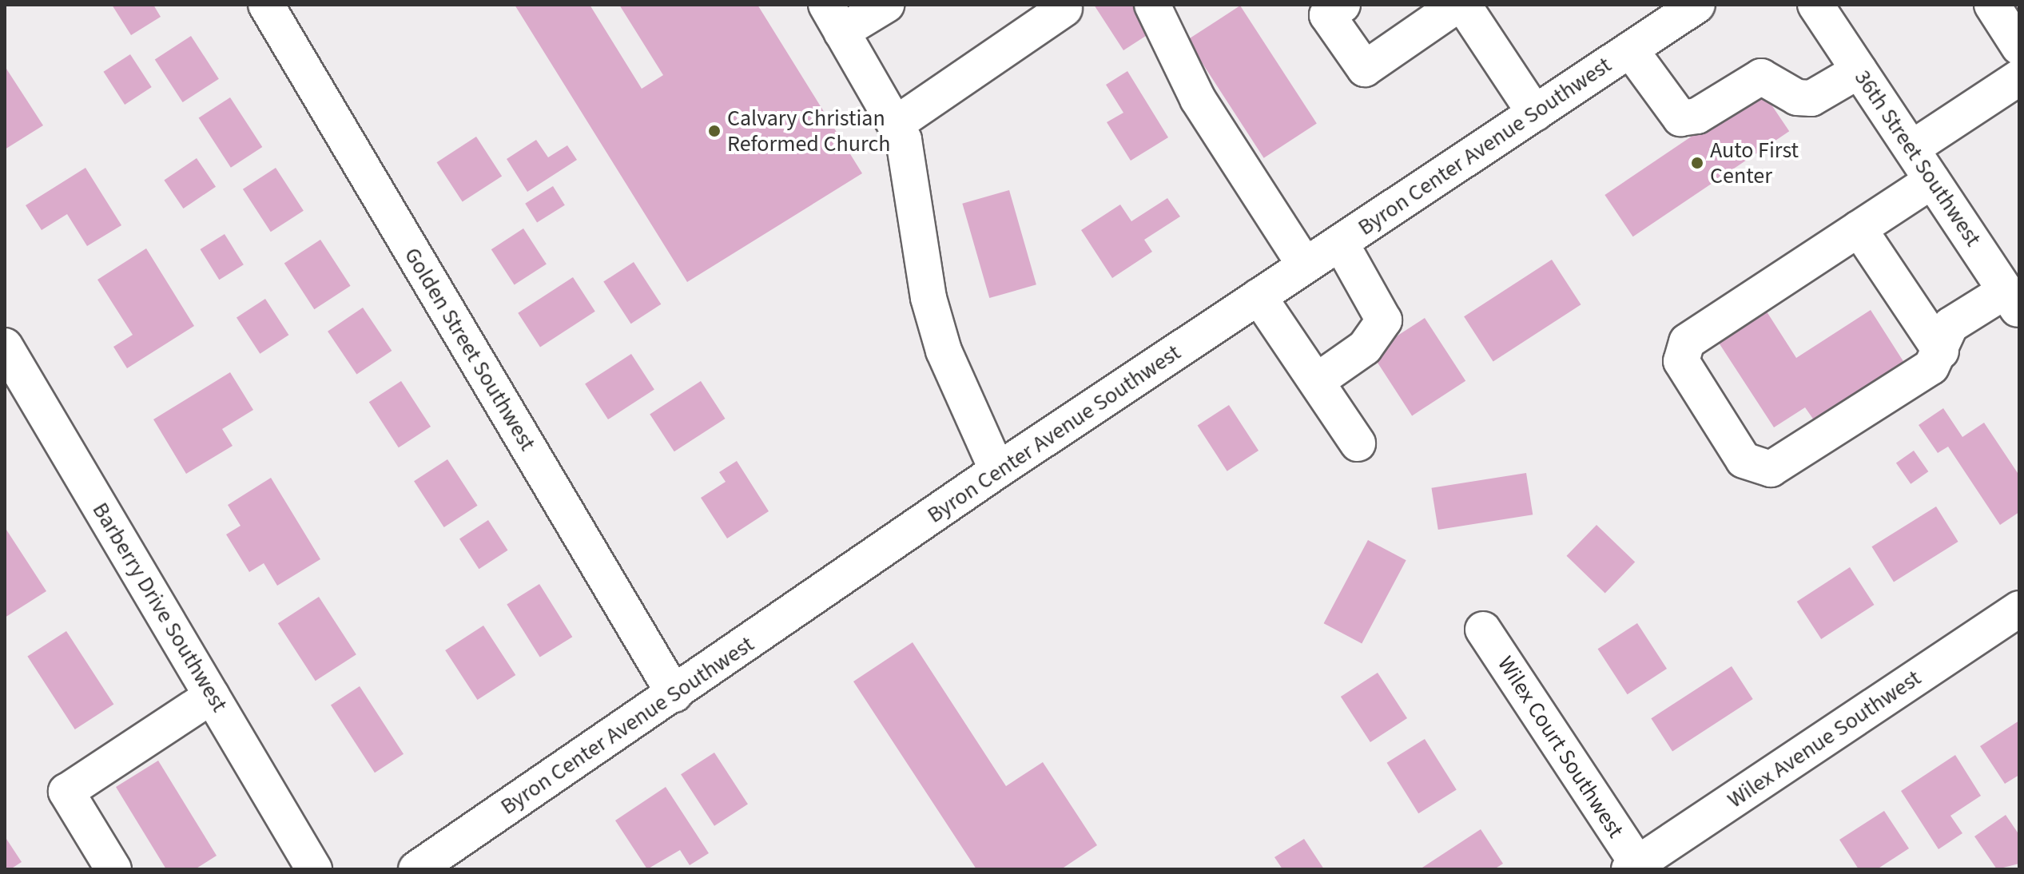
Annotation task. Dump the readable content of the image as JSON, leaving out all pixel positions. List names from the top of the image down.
{
  "streets": {
    "street": [
      "Byron Center Avenue Southwest",
      "36th Street Southwest",
      "Golden Street Southwest",
      "Barberry Drive Southwest",
      "Wilex Avenue Southwest",
      "Wilex Court Southwest"
    ]
  },
  "crossings": [
    ["Byron Center Avenue Southwest", "Golden Street Southwest"],
    ["Wilex Avenue Southwest", "Wilex Court Southwest"]
  ],
  "places": ["Calvary Christian Reformed Church", "Auto First Center"]
}
